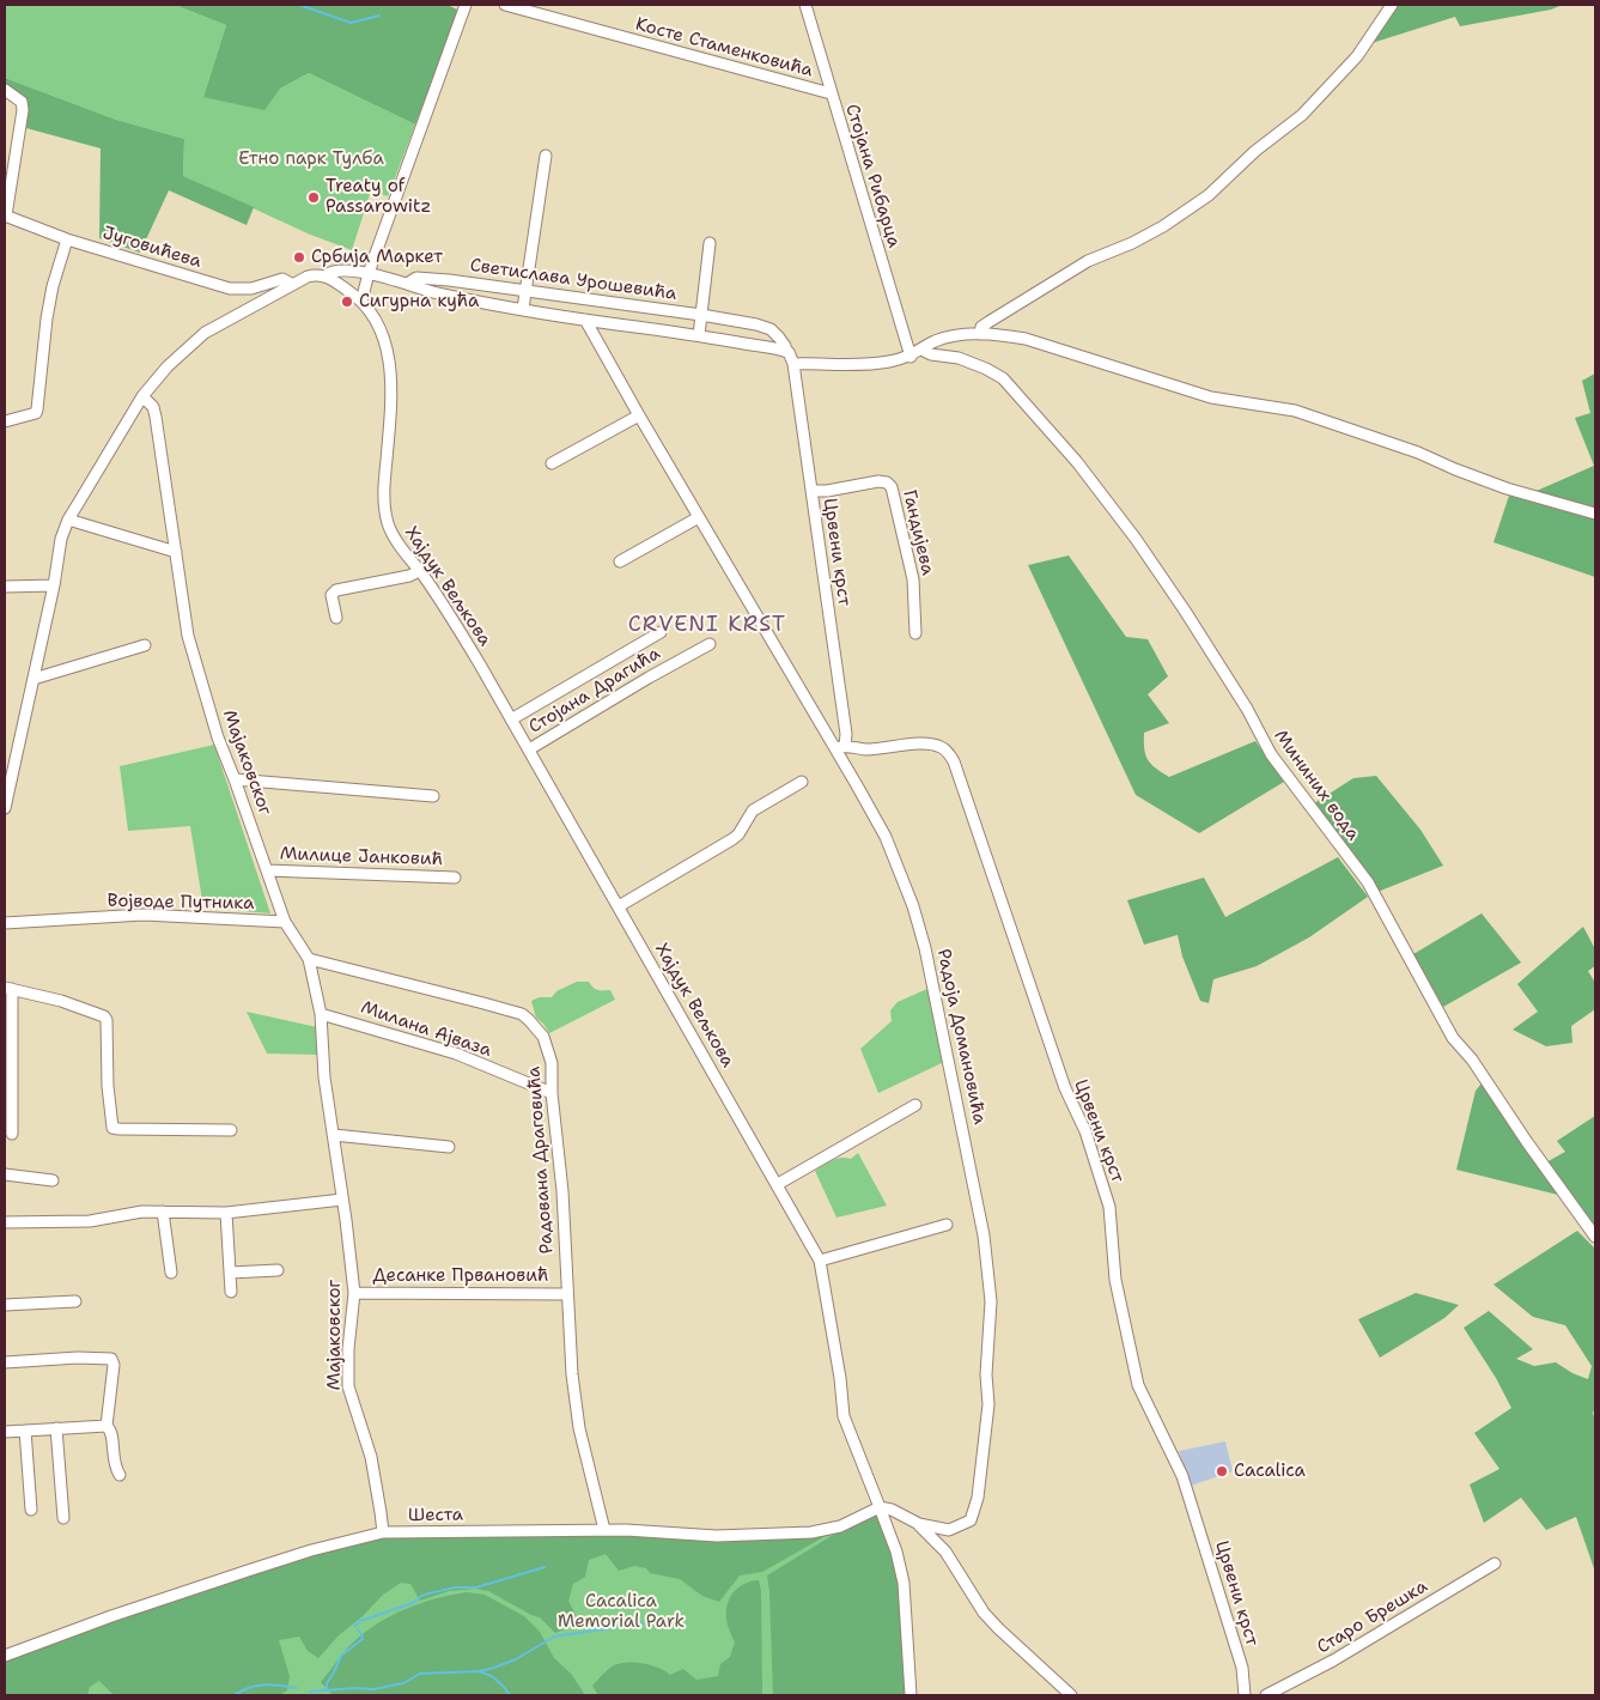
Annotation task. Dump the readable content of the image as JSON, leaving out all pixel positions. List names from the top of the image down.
{
  "streets": {
    "street": [
      "Косте Стаменковића",
      "Стојана Рибарца",
      "Југовићева",
      "Светислава Урошевића",
      "Гандијева",
      "Црвени крст",
      "Хајдук Вељкова",
      "Стојана Драгића",
      "Мајаковског",
      "Мининих вода",
      "Милице Јанковић",
      "Војводе Путника",
      "Милана Ајваза",
      "Радоја Домановића",
      "Радована Драговића",
      "Десанке Првановић",
      "Шеста",
      "Старо Брешка"
    ]
  },
  "crossings": [
    ["Косте Стаменковића", "Стојана Рибарца"],
    ["Светислава Урошевића", "Црвени крст"],
    ["Светислава Урошевића", "Хајдук Вељкова"],
    ["Светислава Урошевића", "Радоја Домановића"],
    ["Гандијева", "Црвени крст"],
    ["Црвени крст", "Радоја Домановића"],
    ["Хајдук Вељкова", "Стојана Драгића"],
    ["Хајдук Вељкова", "Радоја Домановића"],
    ["Хајдук Вељкова", "Шеста"],
    ["Мајаковског", "Милице Јанковић"],
    ["Мајаковског", "Војводе Путника"],
    ["Мајаковског", "Милана Ајваза"],
    ["Мајаковског", "Радована Драговића"],
    ["Мајаковског", "Десанке Првановић"],
    ["Мајаковског", "Шеста"],
    ["Милана Ајваза", "Радована Драговића"],
    ["Радоја Домановића", "Шеста"],
    ["Радована Драговића", "Десанке Првановић"],
    ["Радована Драговића", "Шеста"]
  ],
  "districts": ["CRVENI KRST"],
  "parks": ["Етно парк Тулба", "Cacalica Memorial Park"],
  "places": [
    "Treaty of Passarowitz",
    "Србија Маркет",
    "Сигурна кућа",
    "Cacalica"
  ]
}
